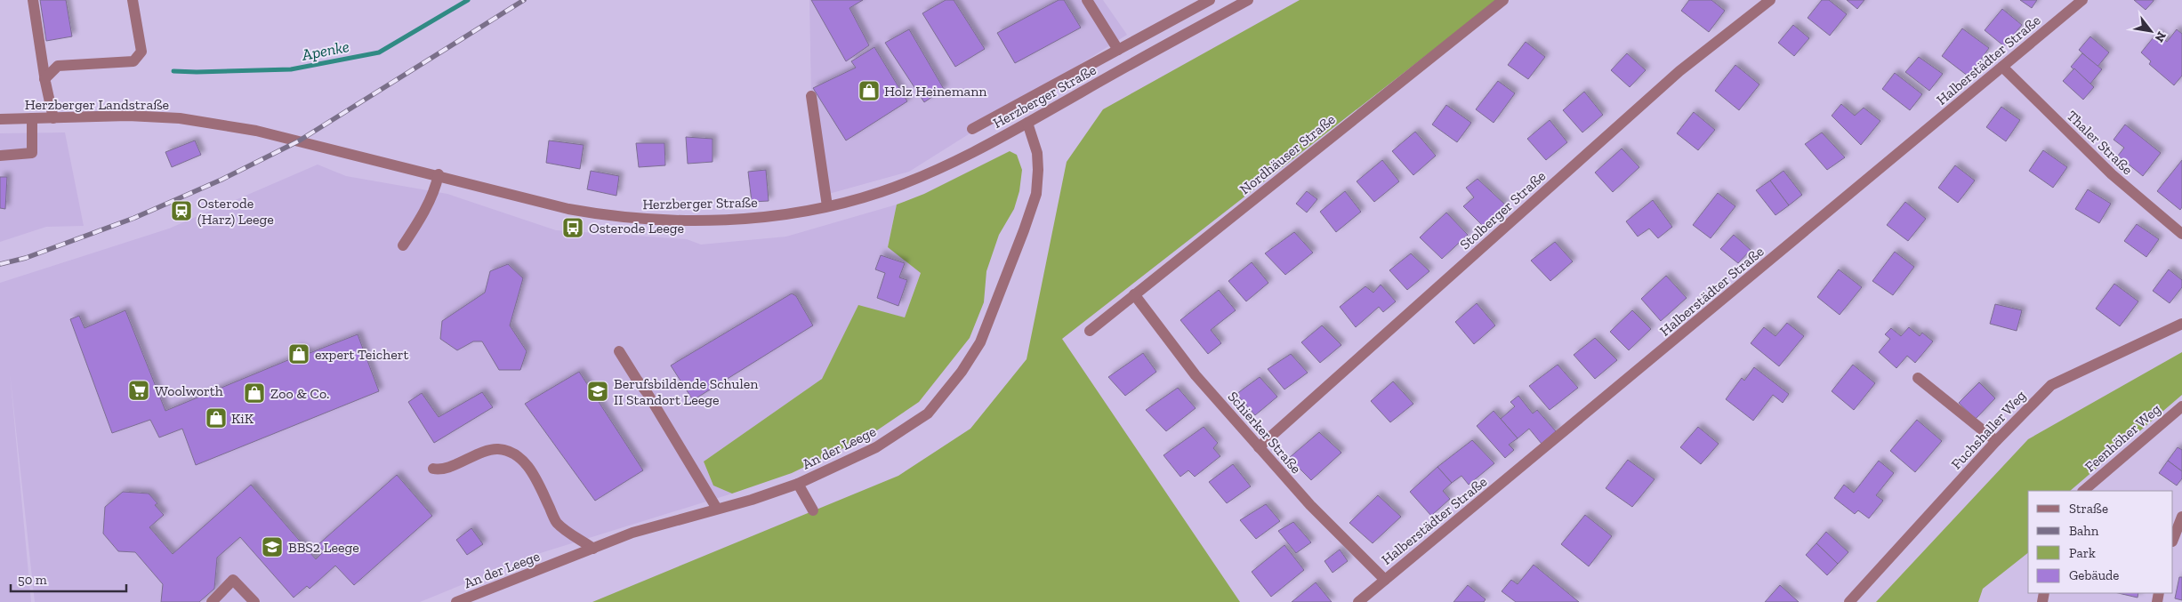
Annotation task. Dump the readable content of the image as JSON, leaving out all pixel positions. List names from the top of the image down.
{
  "streets": {
    "street": [
      "Halberstädter Straße",
      "Herzberger Straße",
      "Herzberger Landstraße",
      "Thaler Straße",
      "Nordhäuser Straße",
      "Stolberger Straße",
      "Fuchshaller Weg",
      "Schierker Straße",
      "Feenhöher Weg",
      "An der Leege"
    ]
  },
  "crossings": [
    ["Halberstädter Straße", "Thaler Straße"],
    ["Halberstädter Straße", "Schierker Straße"],
    ["Herzberger Straße", "Herzberger Landstraße"],
    ["Herzberger Straße", "An der Leege"],
    ["Nordhäuser Straße", "Schierker Straße"],
    ["Stolberger Straße", "Schierker Straße"]
  ],
  "water": ["Apenke"],
  "places": {
    "shop": [
      "Holz Heinemann",
      "expert Teichert",
      "Zoo & Co.",
      "KiK"
    ],
    "station": ["Osterode (Harz) Leege"],
    "bus stop": ["Osterode Leege"],
    "supermarket": ["Woolworth"],
    "school or university": ["Berufsbildende Schulen II Standort Leege", "BBS2 Leege"]
  },
  "legend": [
    "Straße",
    "Bahn",
    "Park",
    "Gebäude"
  ],
  "scale_bar": "50 m",
  "north": "bottom right"
}
